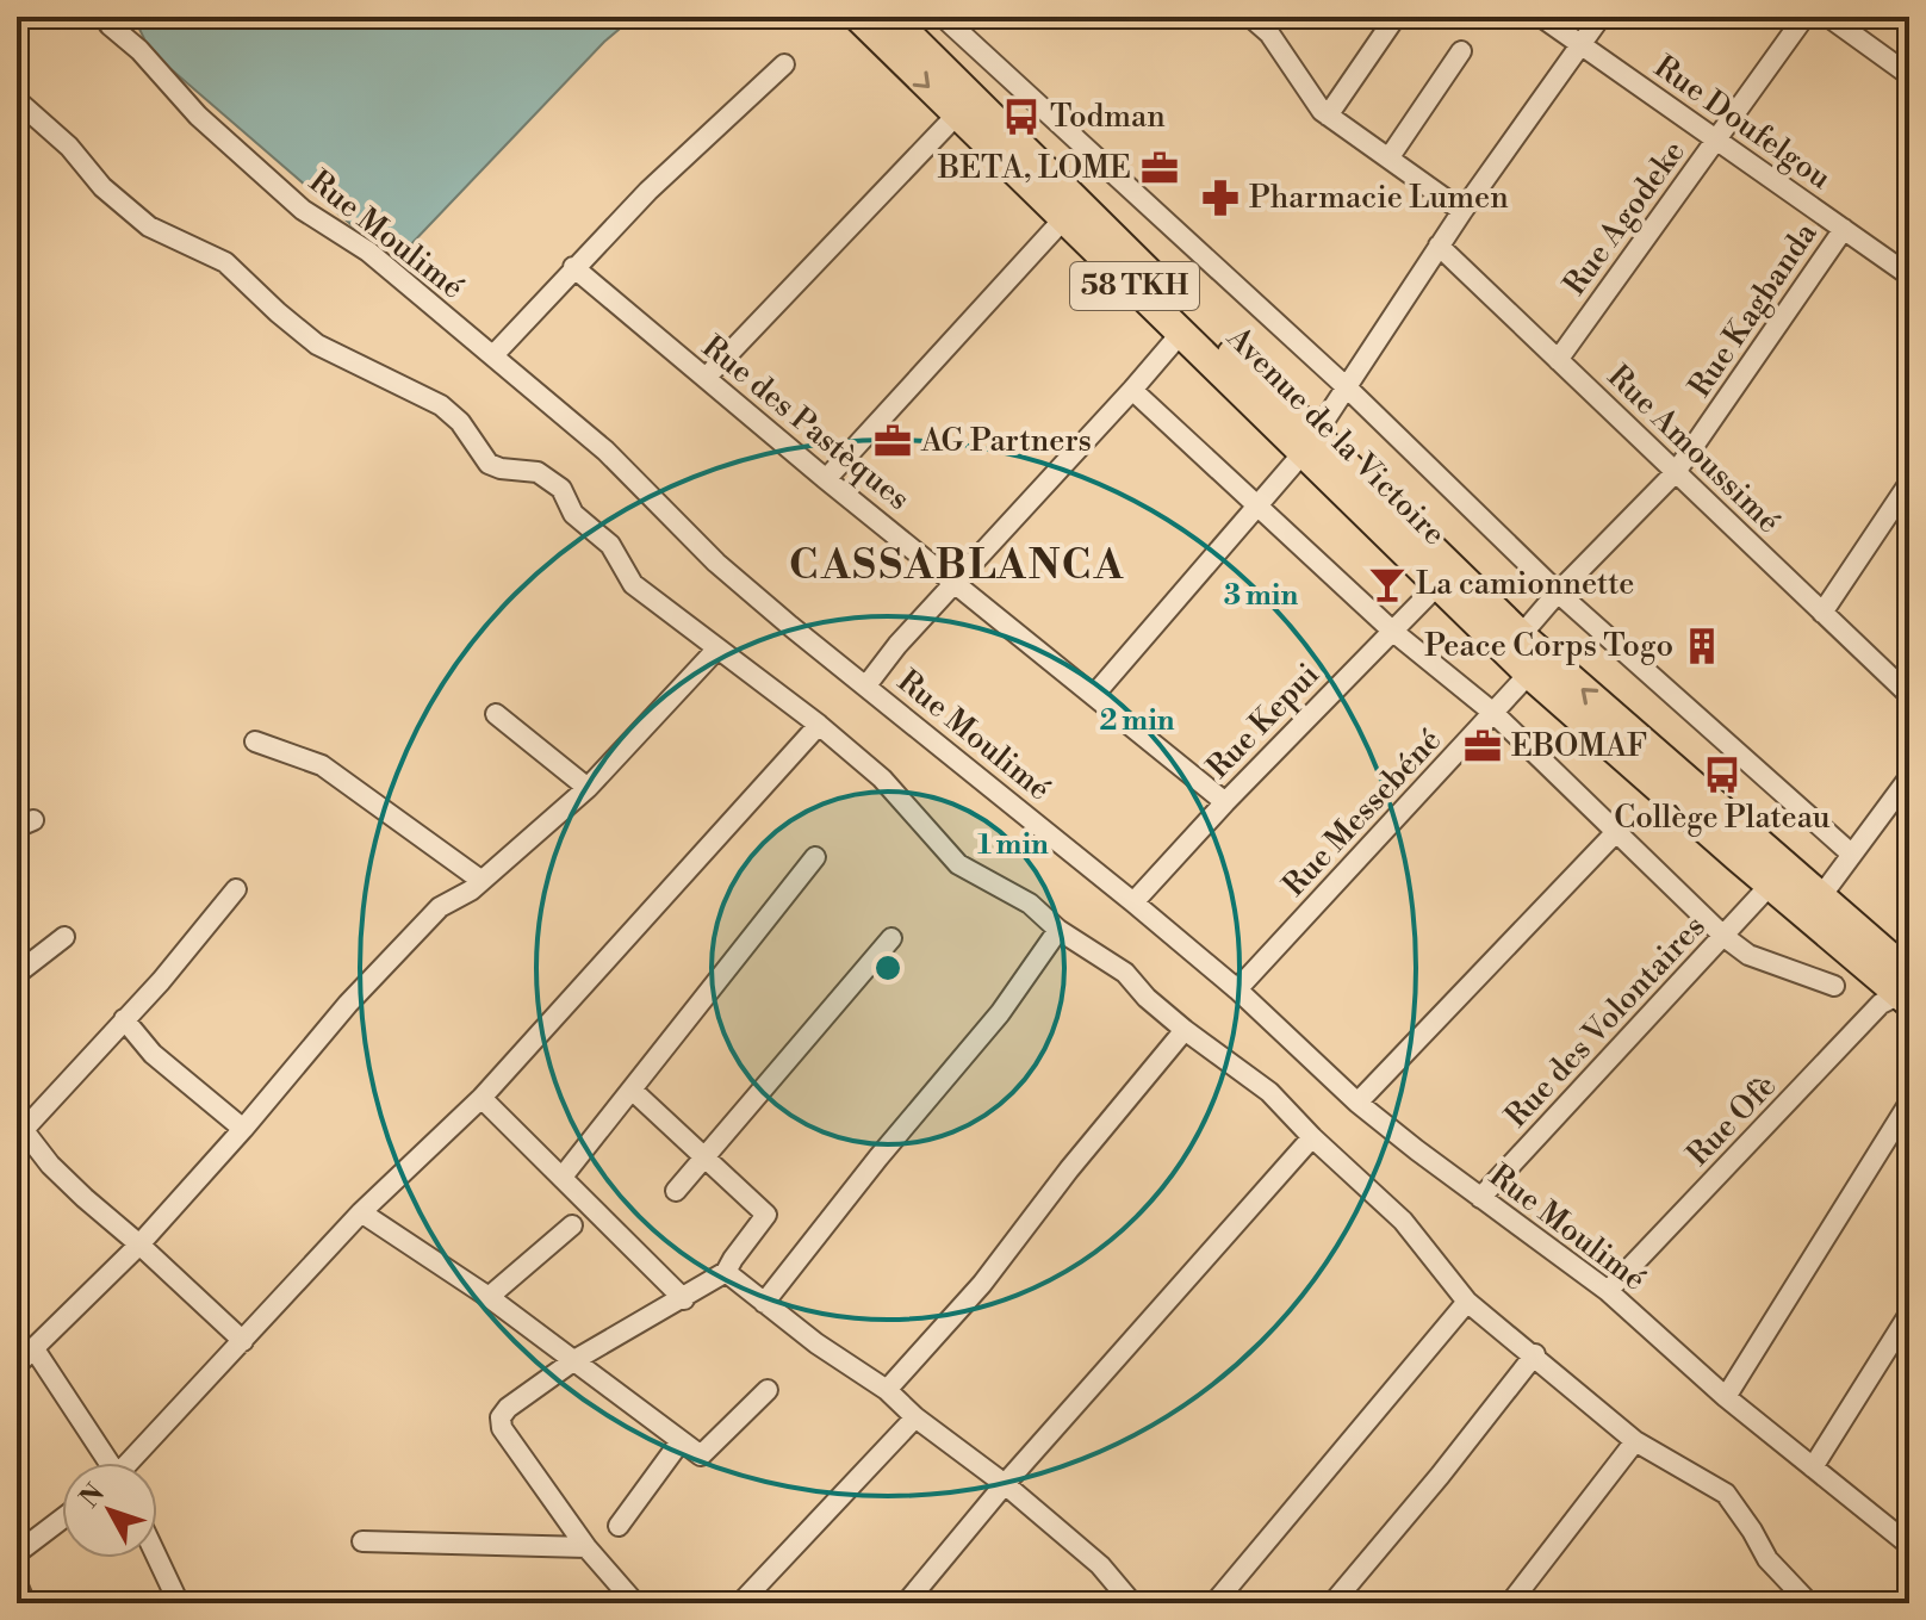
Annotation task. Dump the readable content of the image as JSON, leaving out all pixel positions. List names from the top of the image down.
{
  "streets": {
    "highway": ["58 TKH", "Avenue de la Victoire"],
    "street": [
      "Rue Doufelgou",
      "Rue Agodeke",
      "Rue Moulimé",
      "Rue Kagbanda",
      "Rue des Pastèques",
      "Rue Amoussimé",
      "Rue Kepui",
      "Rue Messebéné",
      "Rue des Volontaires",
      "Rue Ofè"
    ]
  },
  "crossings": [
    ["Rue Doufelgou", "Rue Agodeke"],
    ["Rue Doufelgou", "Rue Kagbanda"],
    ["Rue Agodeke", "Rue Amoussimé"],
    ["Rue Moulimé", "Rue Kepui"],
    ["Rue Moulimé", "Rue Messebéné"],
    ["Rue Moulimé", "Rue des Volontaires"],
    ["Rue Moulimé", "Rue Ofè"],
    ["Rue Kagbanda", "Avenue de la Victoire"],
    ["Rue Kagbanda", "Rue Amoussimé"],
    ["Rue des Pastèques", "Rue Kepui"],
    ["Avenue de la Victoire", "Rue Kepui"],
    ["Avenue de la Victoire", "Rue Messebéné"],
    ["Avenue de la Victoire", "Rue des Volontaires"],
    ["Avenue de la Victoire", "Rue Ofè"]
  ],
  "districts": ["CASSABLANCA"],
  "places": {
    "bus stop": ["Todman", "Collège Plateau"],
    "office": ["BETA, LOME", "AG Partners", "EBOMAF"],
    "pharmacy": ["Pharmacie Lumen"],
    "bar": ["La camionnette"],
    "building": ["Peace Corps Togo"]
  },
  "north": "top left",
  "rings": ["3 min", "2 min", "1 min"]
}
